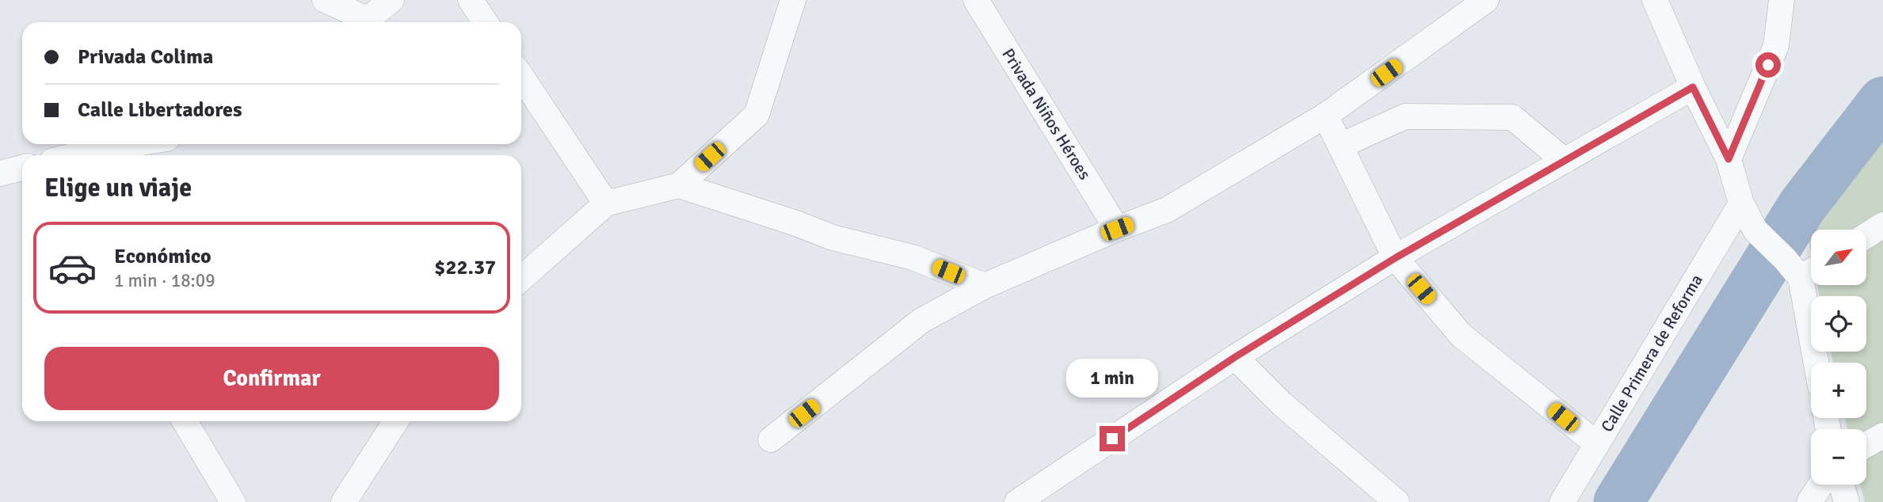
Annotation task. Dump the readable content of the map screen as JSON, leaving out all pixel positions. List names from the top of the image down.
{
  "streets": {
    "street": ["Privada Niños Héroes", "Calle Primera de Reforma"]
  },
  "north": "top right",
  "page": {
    "banner": ["Privada Colima", "Calle Libertadores"],
    "heading": "Elige un viaje",
    "list": [
      {
        "name": "Económico",
        "note": "1 min · 18:09",
        "value": "$22.37"
      }
    ],
    "map_buttons": ["+", "−"],
    "buttons": "Confirmar",
    "bubble": "1 min"
  }
}
